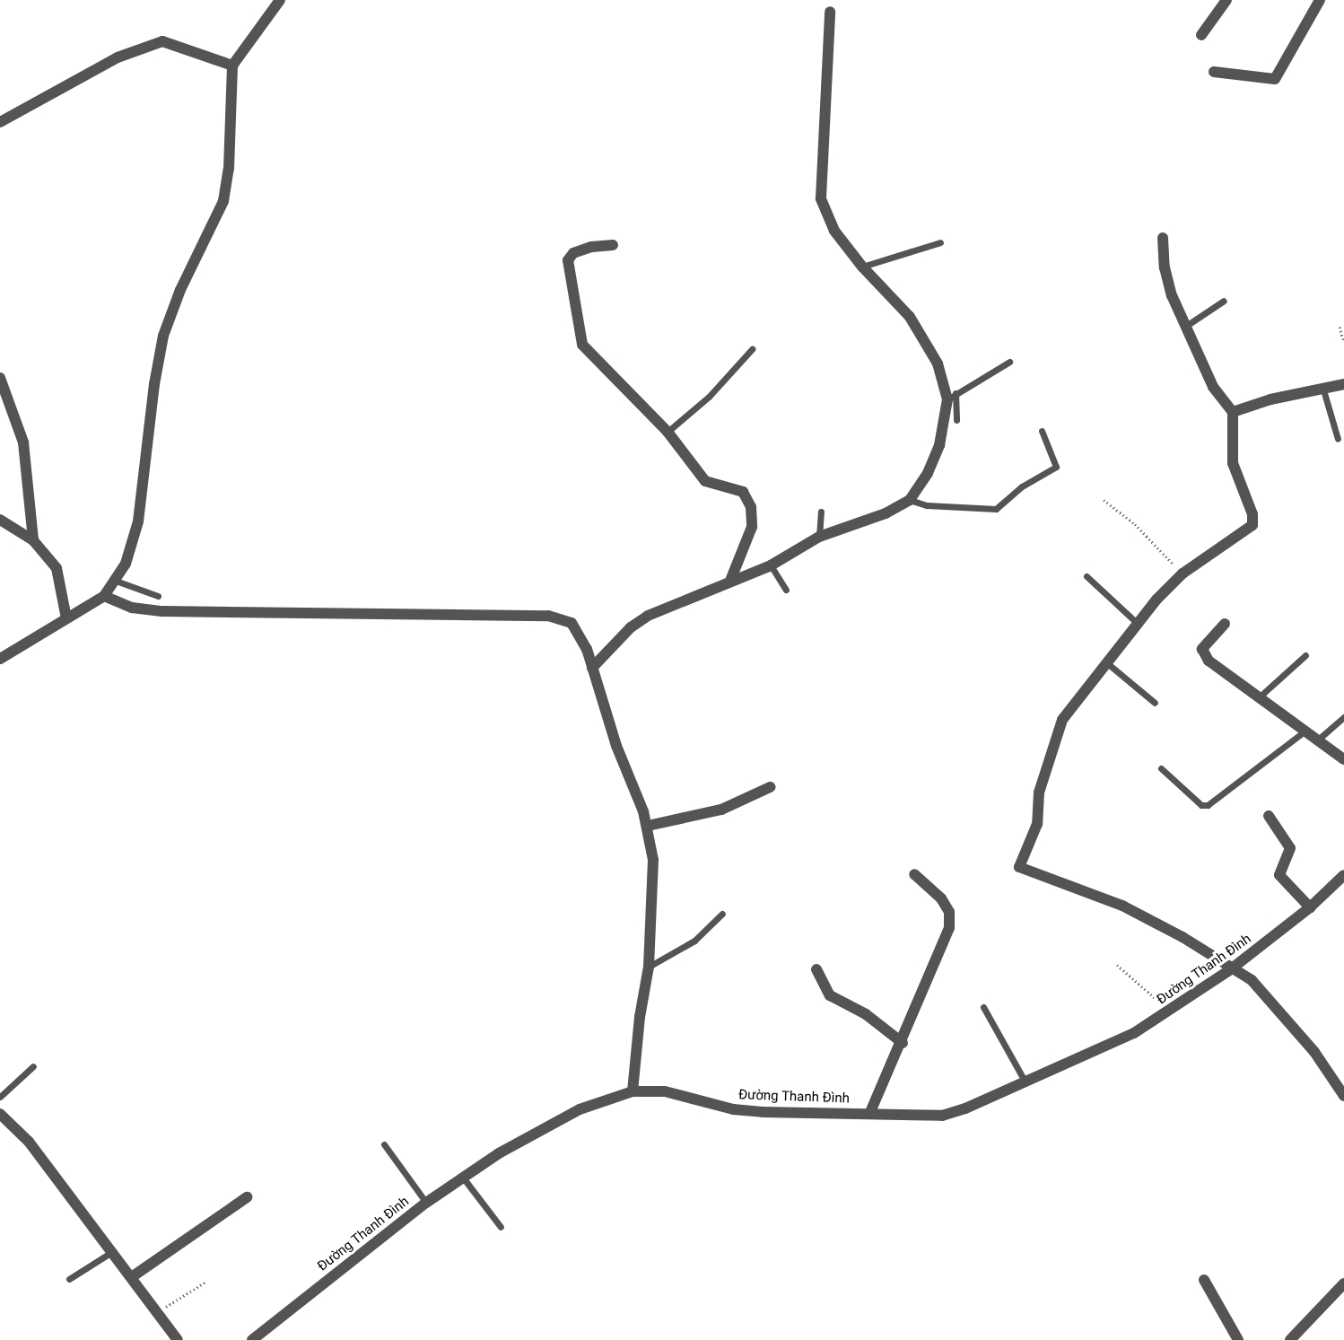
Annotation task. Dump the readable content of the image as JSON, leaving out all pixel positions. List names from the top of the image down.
{
  "streets": {
    "street": ["Đường Thanh Đình"]
  }
}
